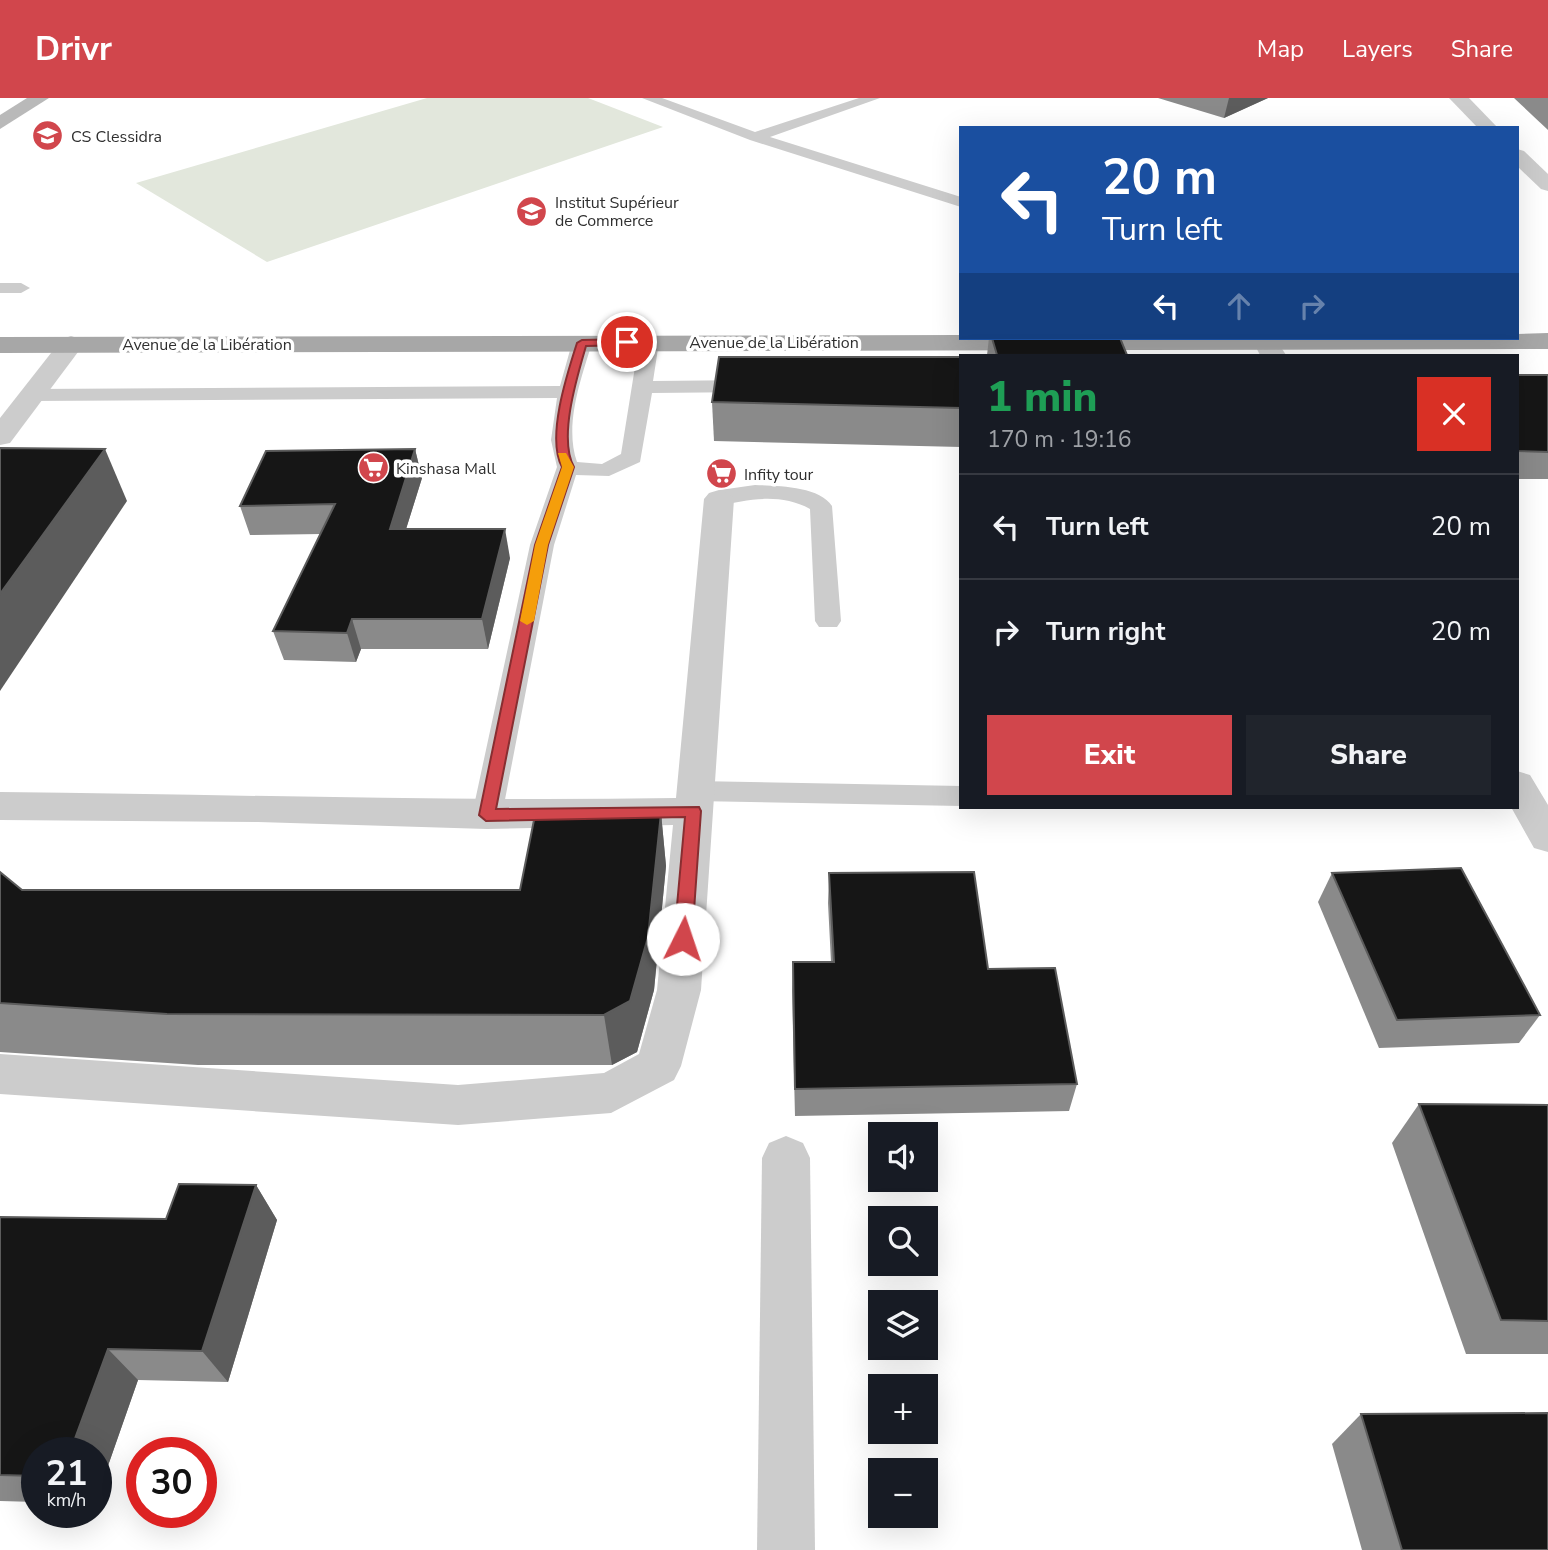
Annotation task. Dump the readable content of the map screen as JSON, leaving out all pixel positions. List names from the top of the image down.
{
  "streets": {
    "main road": ["Avenue de la Libération"]
  },
  "places": {
    "school or university": ["CS Clessidra", "Institut Supérieur de Commerce"],
    "supermarket": ["Kinshasa Mall", "Infity tour"]
  },
  "page": {
    "header": "Drivr",
    "nav": ["Map", "Layers", "Share"],
    "turn": ["20 m", "Turn left"],
    "heading": ["1 min", "170 m · 19:16"],
    "list": [
      {
        "name": "Turn left",
        "value": "20 m"
      },
      {
        "name": "Turn right",
        "value": "20 m"
      }
    ],
    "buttons": ["Exit", "Share"],
    "map_buttons": ["+", "−"],
    "speed": "21 km/h",
    "limit": "30"
  }
}
